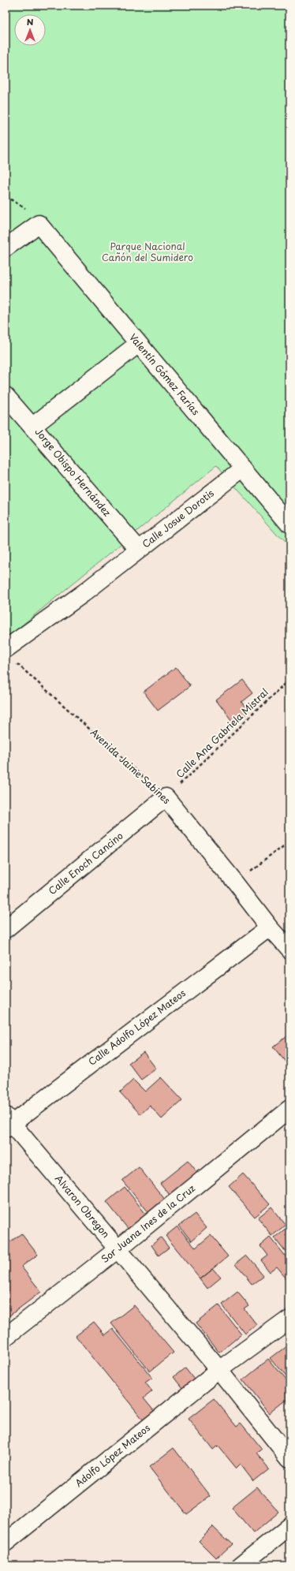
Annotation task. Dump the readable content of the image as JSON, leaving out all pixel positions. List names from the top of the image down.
{
  "streets": {
    "street": [
      "Valentín Gómez Farías",
      "Jorge Obispo Hernández",
      "Calle Josue Dorotis",
      "Avenida Jaime Sabines",
      "Calle Enoch Cancino",
      "Calle Adolfo López Mateos",
      "Alvaron Obregon",
      "Sor Juana Ines de la Cruz",
      "Adolfo López Mateos"
    ],
    "path": ["Calle Ana Gabriela Mistral"]
  },
  "crossings": [
    ["Valentín Gómez Farías", "Calle Josue Dorotis"],
    ["Jorge Obispo Hernández", "Calle Josue Dorotis"],
    ["Calle Josue Dorotis", "Avenida Jaime Sabines"],
    ["Calle Ana Gabriela Mistral", "Avenida Jaime Sabines"],
    ["Calle Ana Gabriela Mistral", "Calle Enoch Cancino"],
    ["Avenida Jaime Sabines", "Calle Enoch Cancino"],
    ["Avenida Jaime Sabines", "Calle Adolfo López Mateos"],
    ["Calle Adolfo López Mateos", "Alvaron Obregon"],
    ["Alvaron Obregon", "Sor Juana Ines de la Cruz"],
    ["Alvaron Obregon", "Adolfo López Mateos"]
  ],
  "parks": ["Parque Nacional Cañón del Sumidero"],
  "north": "top"
}
